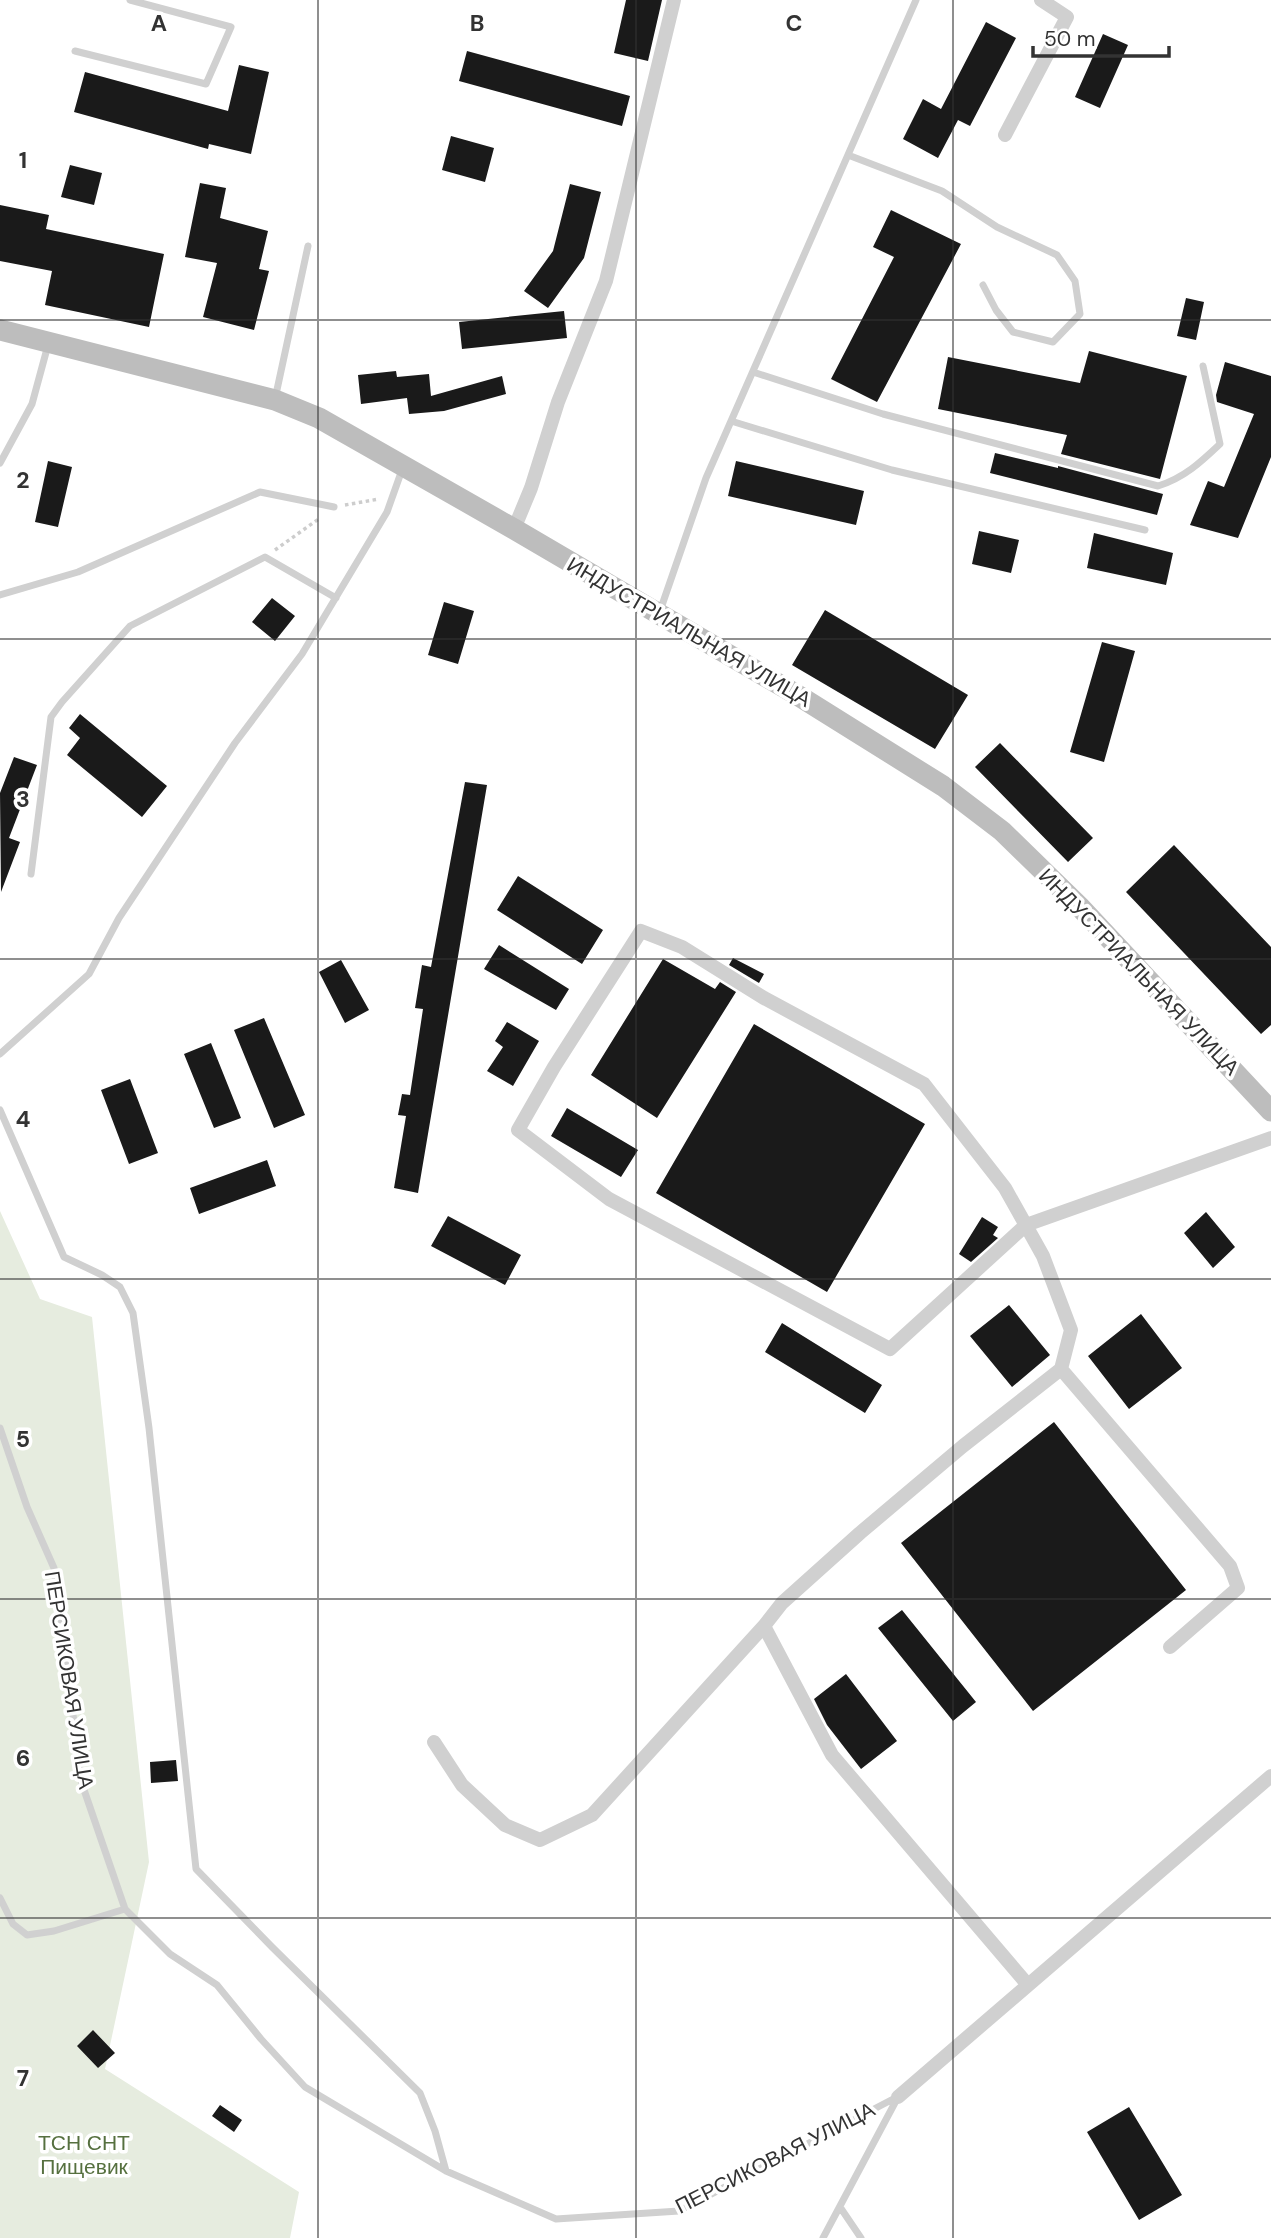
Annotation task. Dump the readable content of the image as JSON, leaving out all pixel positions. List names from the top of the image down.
{
  "streets": {
    "main road": ["ИНДУСТРИАЛЬНАЯ УЛИЦА"],
    "lane": ["ПЕРСИКОВАЯ УЛИЦА"]
  },
  "parks": ["ТСН СНТ Пищевик"],
  "scale_bar": "50 m",
  "grid": {
    "columns": ["A", "B", "C"],
    "rows": [
      "1",
      "2",
      "3",
      "4",
      "5",
      "6",
      "7"
    ]
  }
}
